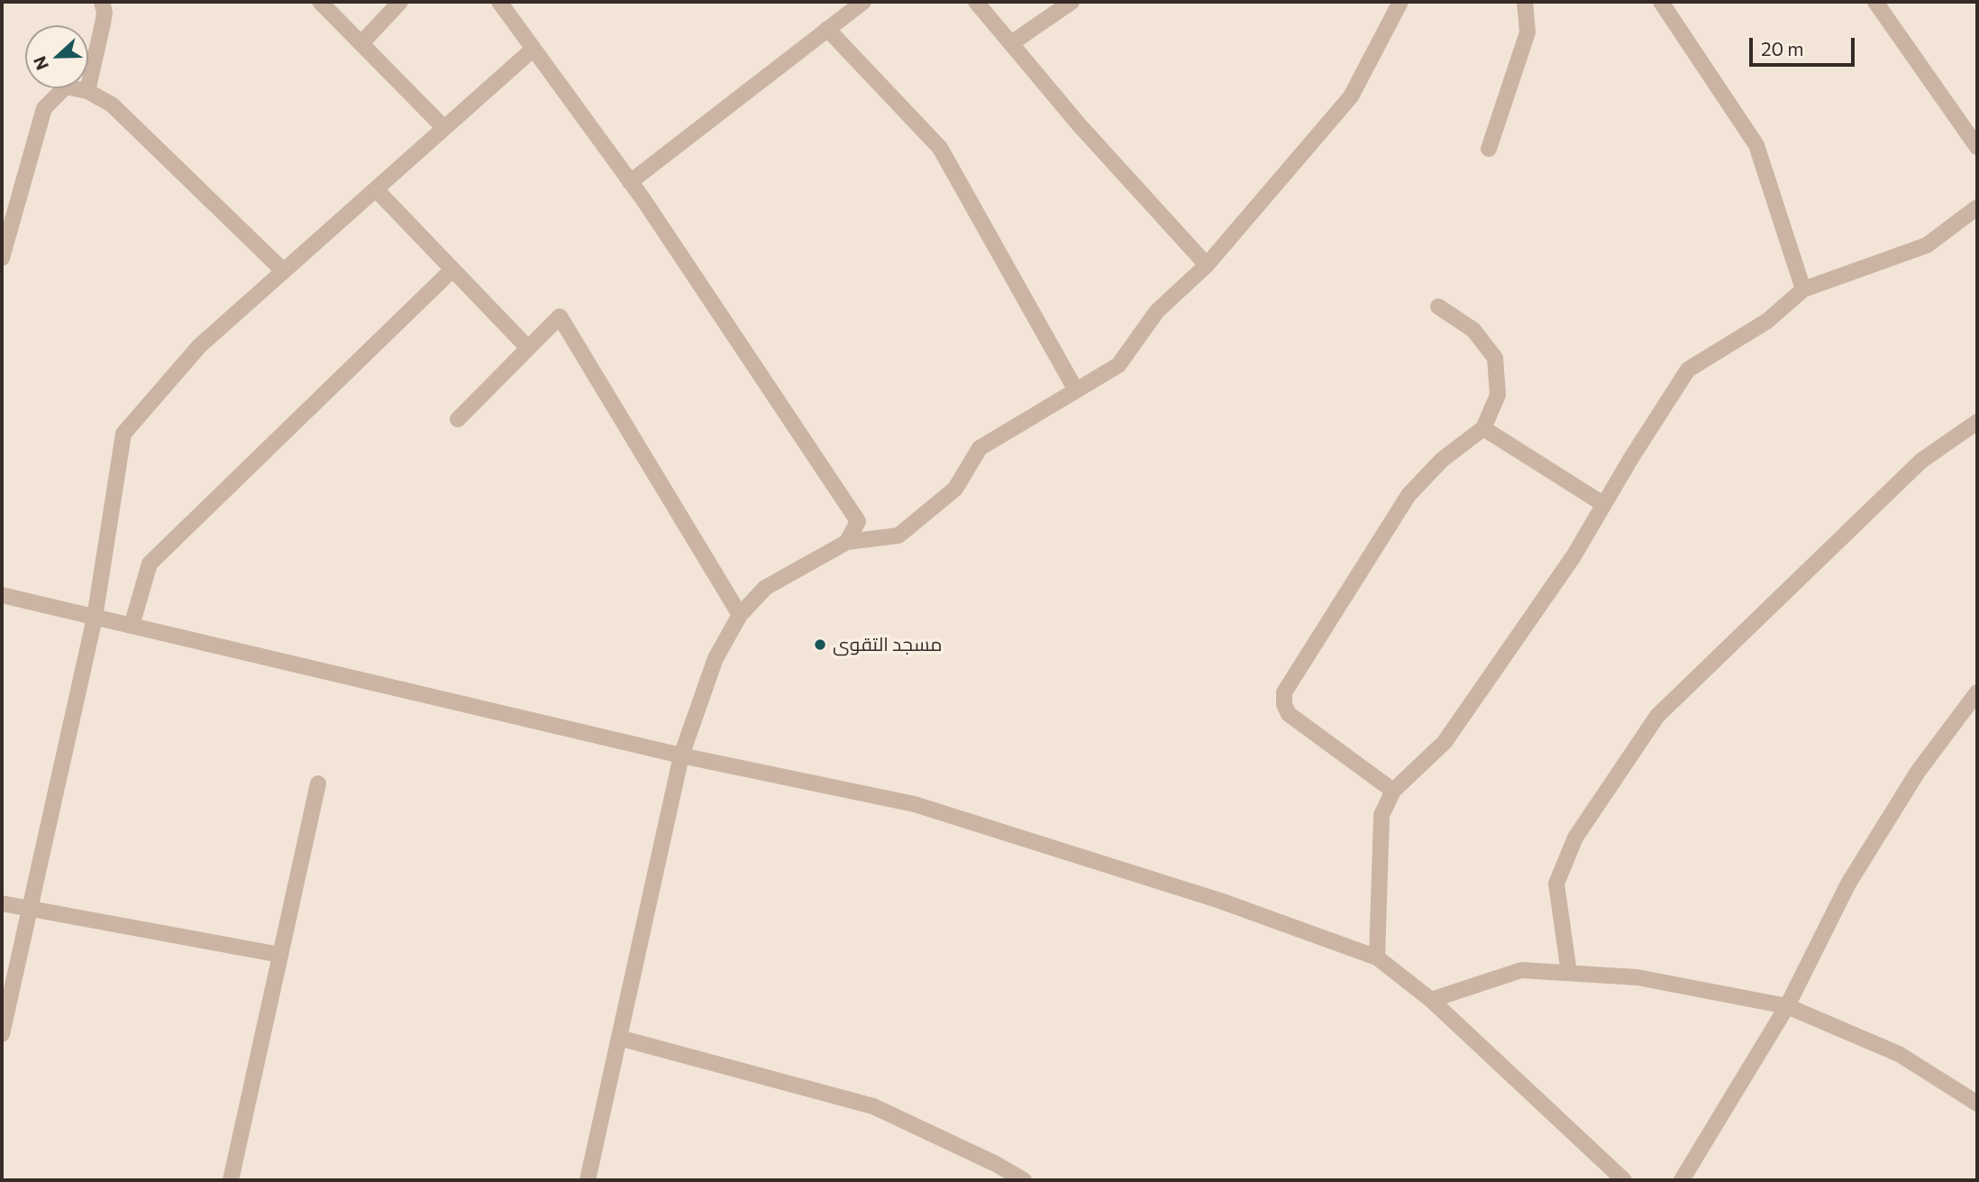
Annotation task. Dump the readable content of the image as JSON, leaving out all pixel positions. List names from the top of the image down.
{
  "places": ["مسجد التقوى"],
  "scale_bar": "20 m",
  "north": "left"
}
